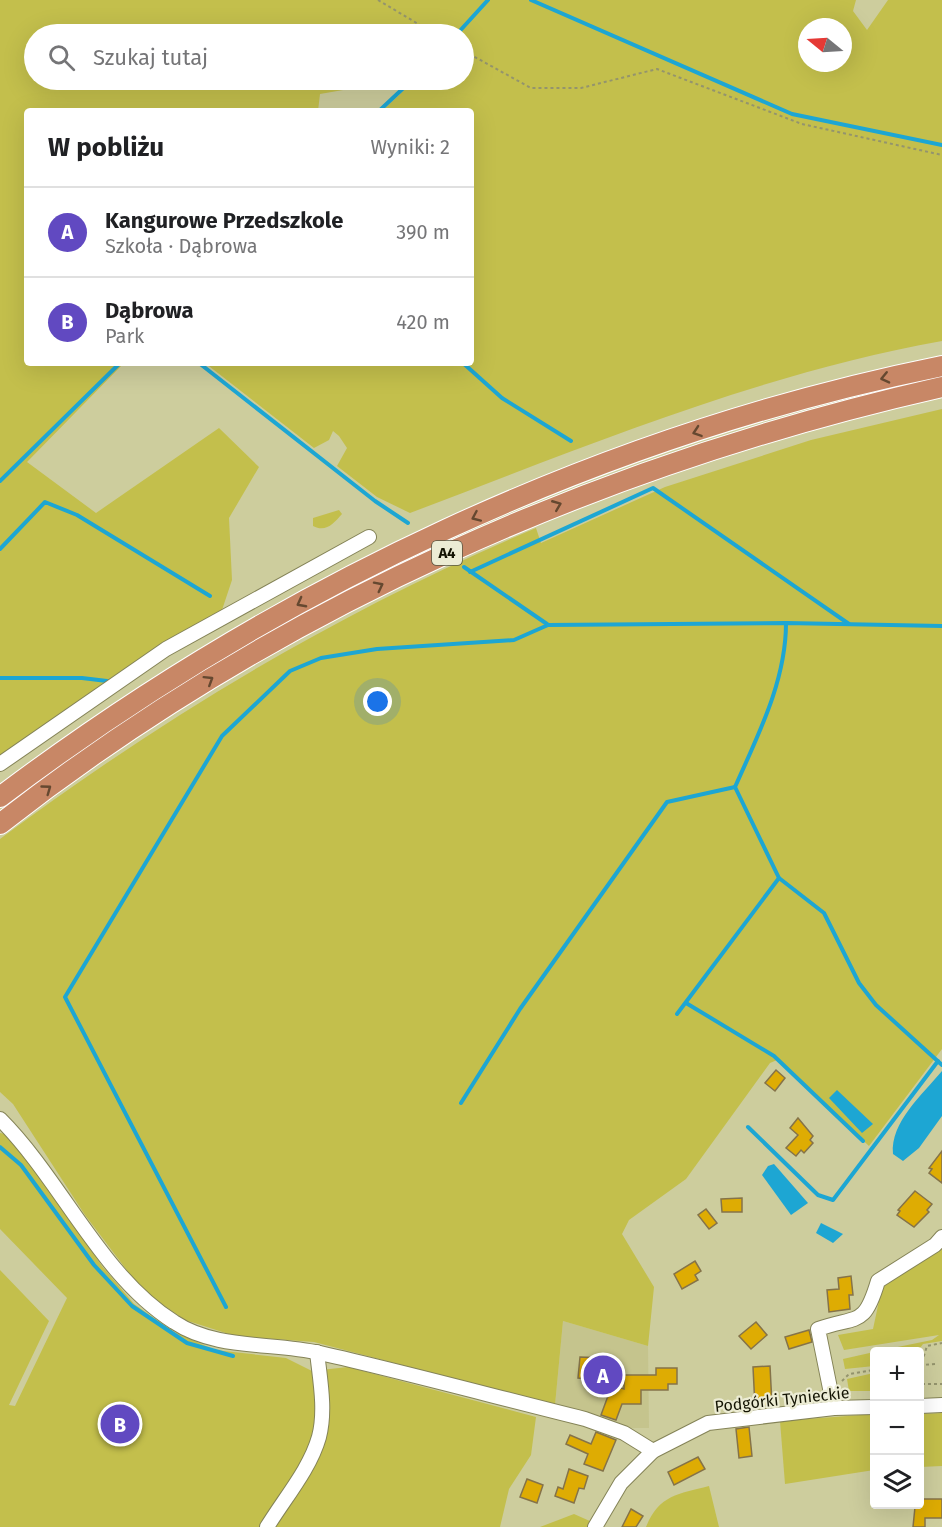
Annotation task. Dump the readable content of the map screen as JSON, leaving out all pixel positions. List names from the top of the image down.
{
  "streets": {
    "highway": ["A4"],
    "street": ["Podgórki Tynieckie"]
  },
  "north": "left",
  "page": {
    "search": "Szukaj tutaj",
    "heading": ["W pobliżu", "Wyniki: 2"],
    "list": [
      {
        "mark": "A",
        "name": "Kangurowe Przedszkole",
        "note": "Szkoła · Dąbrowa",
        "value": "390 m"
      },
      {
        "mark": "B",
        "name": "Dąbrowa",
        "note": "Park",
        "value": "420 m"
      }
    ],
    "map_buttons": ["+", "−"],
    "pins": ["A", "B"]
  }
}
